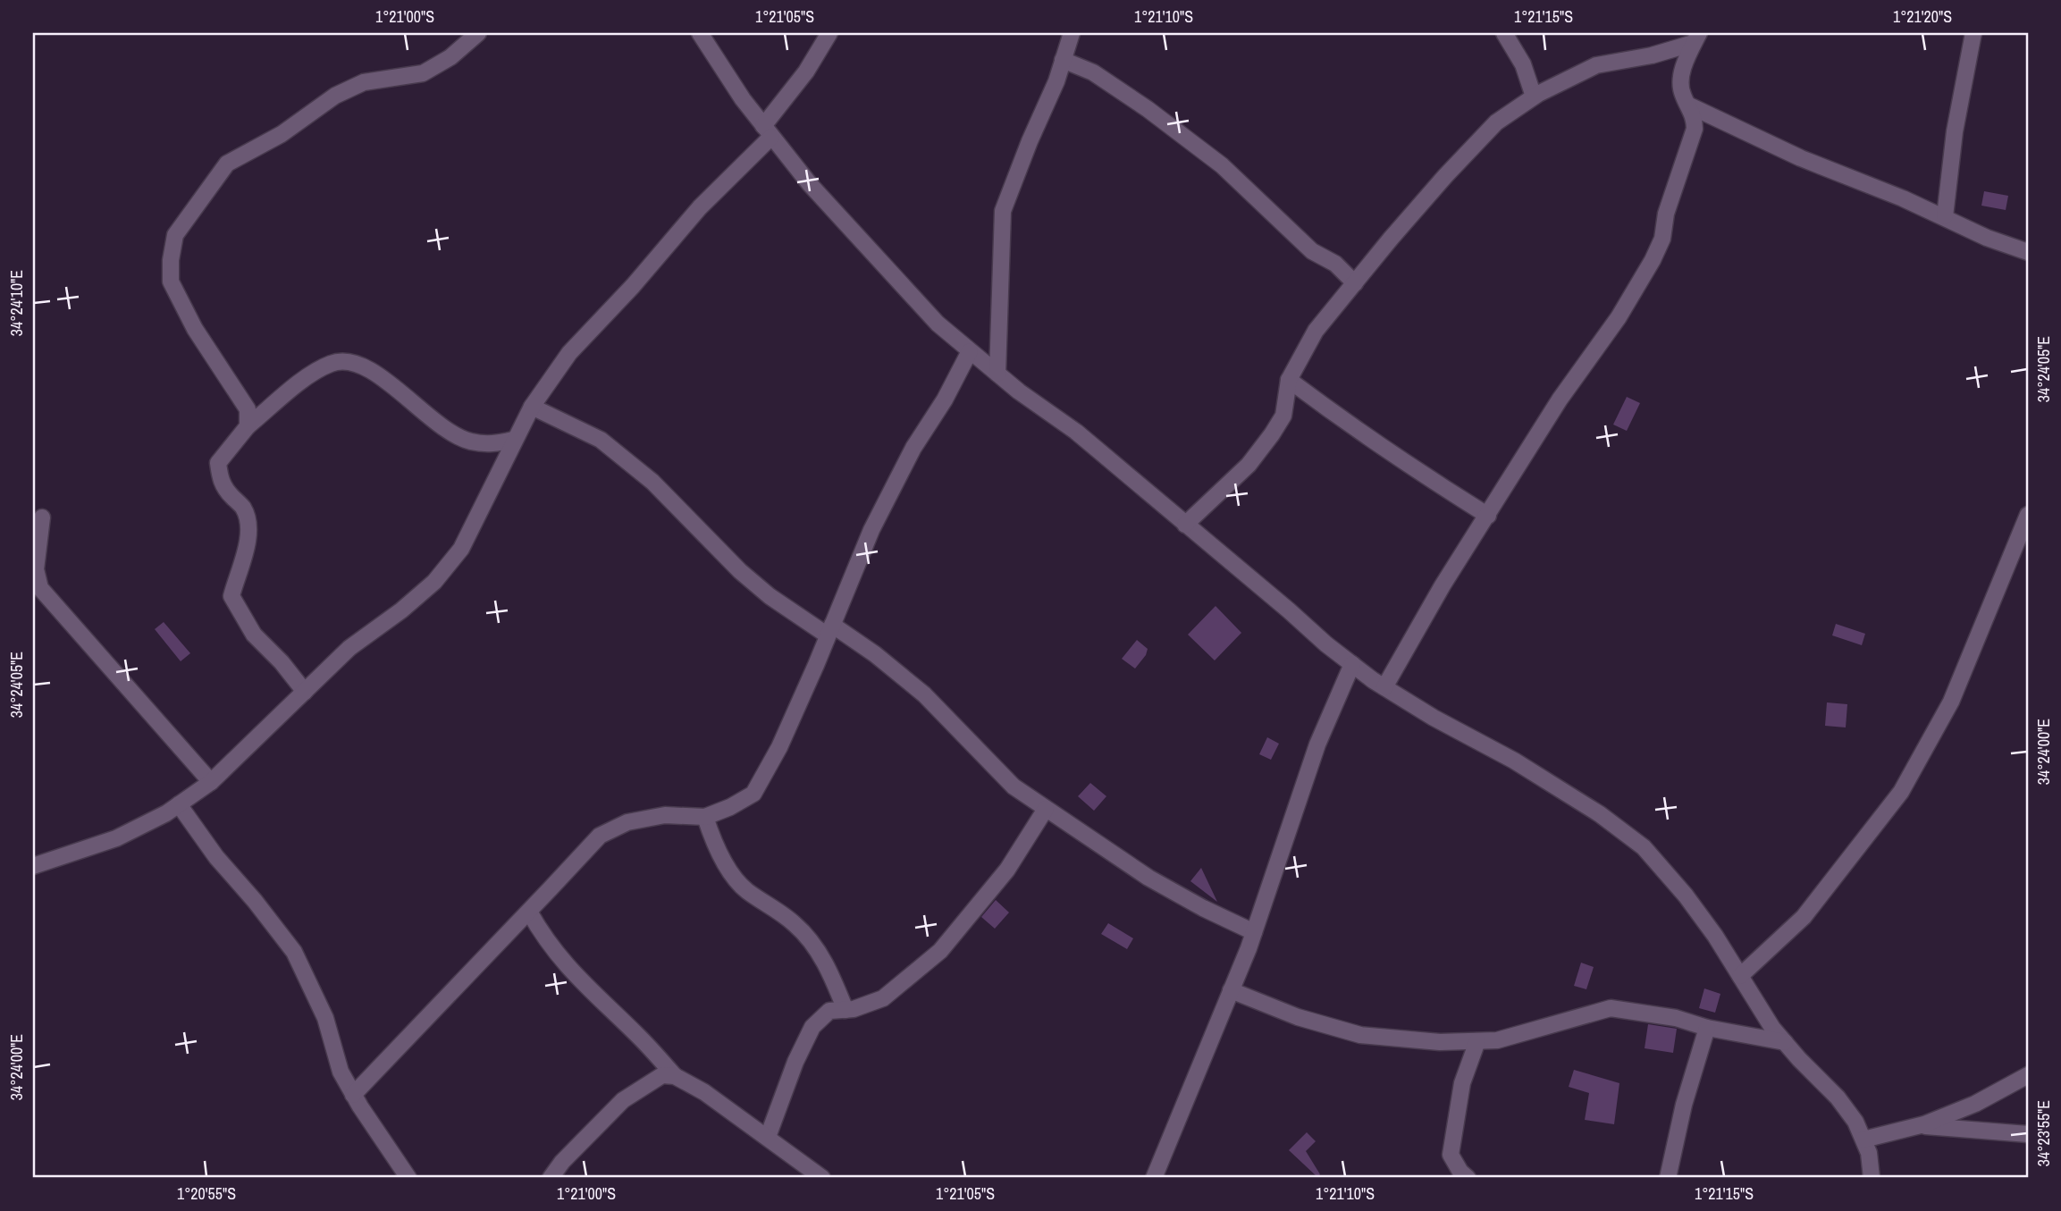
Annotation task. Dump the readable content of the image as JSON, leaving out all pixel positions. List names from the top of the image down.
{
  "coordinates": [
    "1°21'00\"S",
    "1°21'05\"S",
    "1°21'10\"S",
    "1°21'15\"S",
    "1°21'20\"S",
    "34°24'10\"E",
    "34°24'05\"E",
    "34°24'00\"E",
    "34°23'55\"E",
    "1°20'55\"S"
  ]
}
